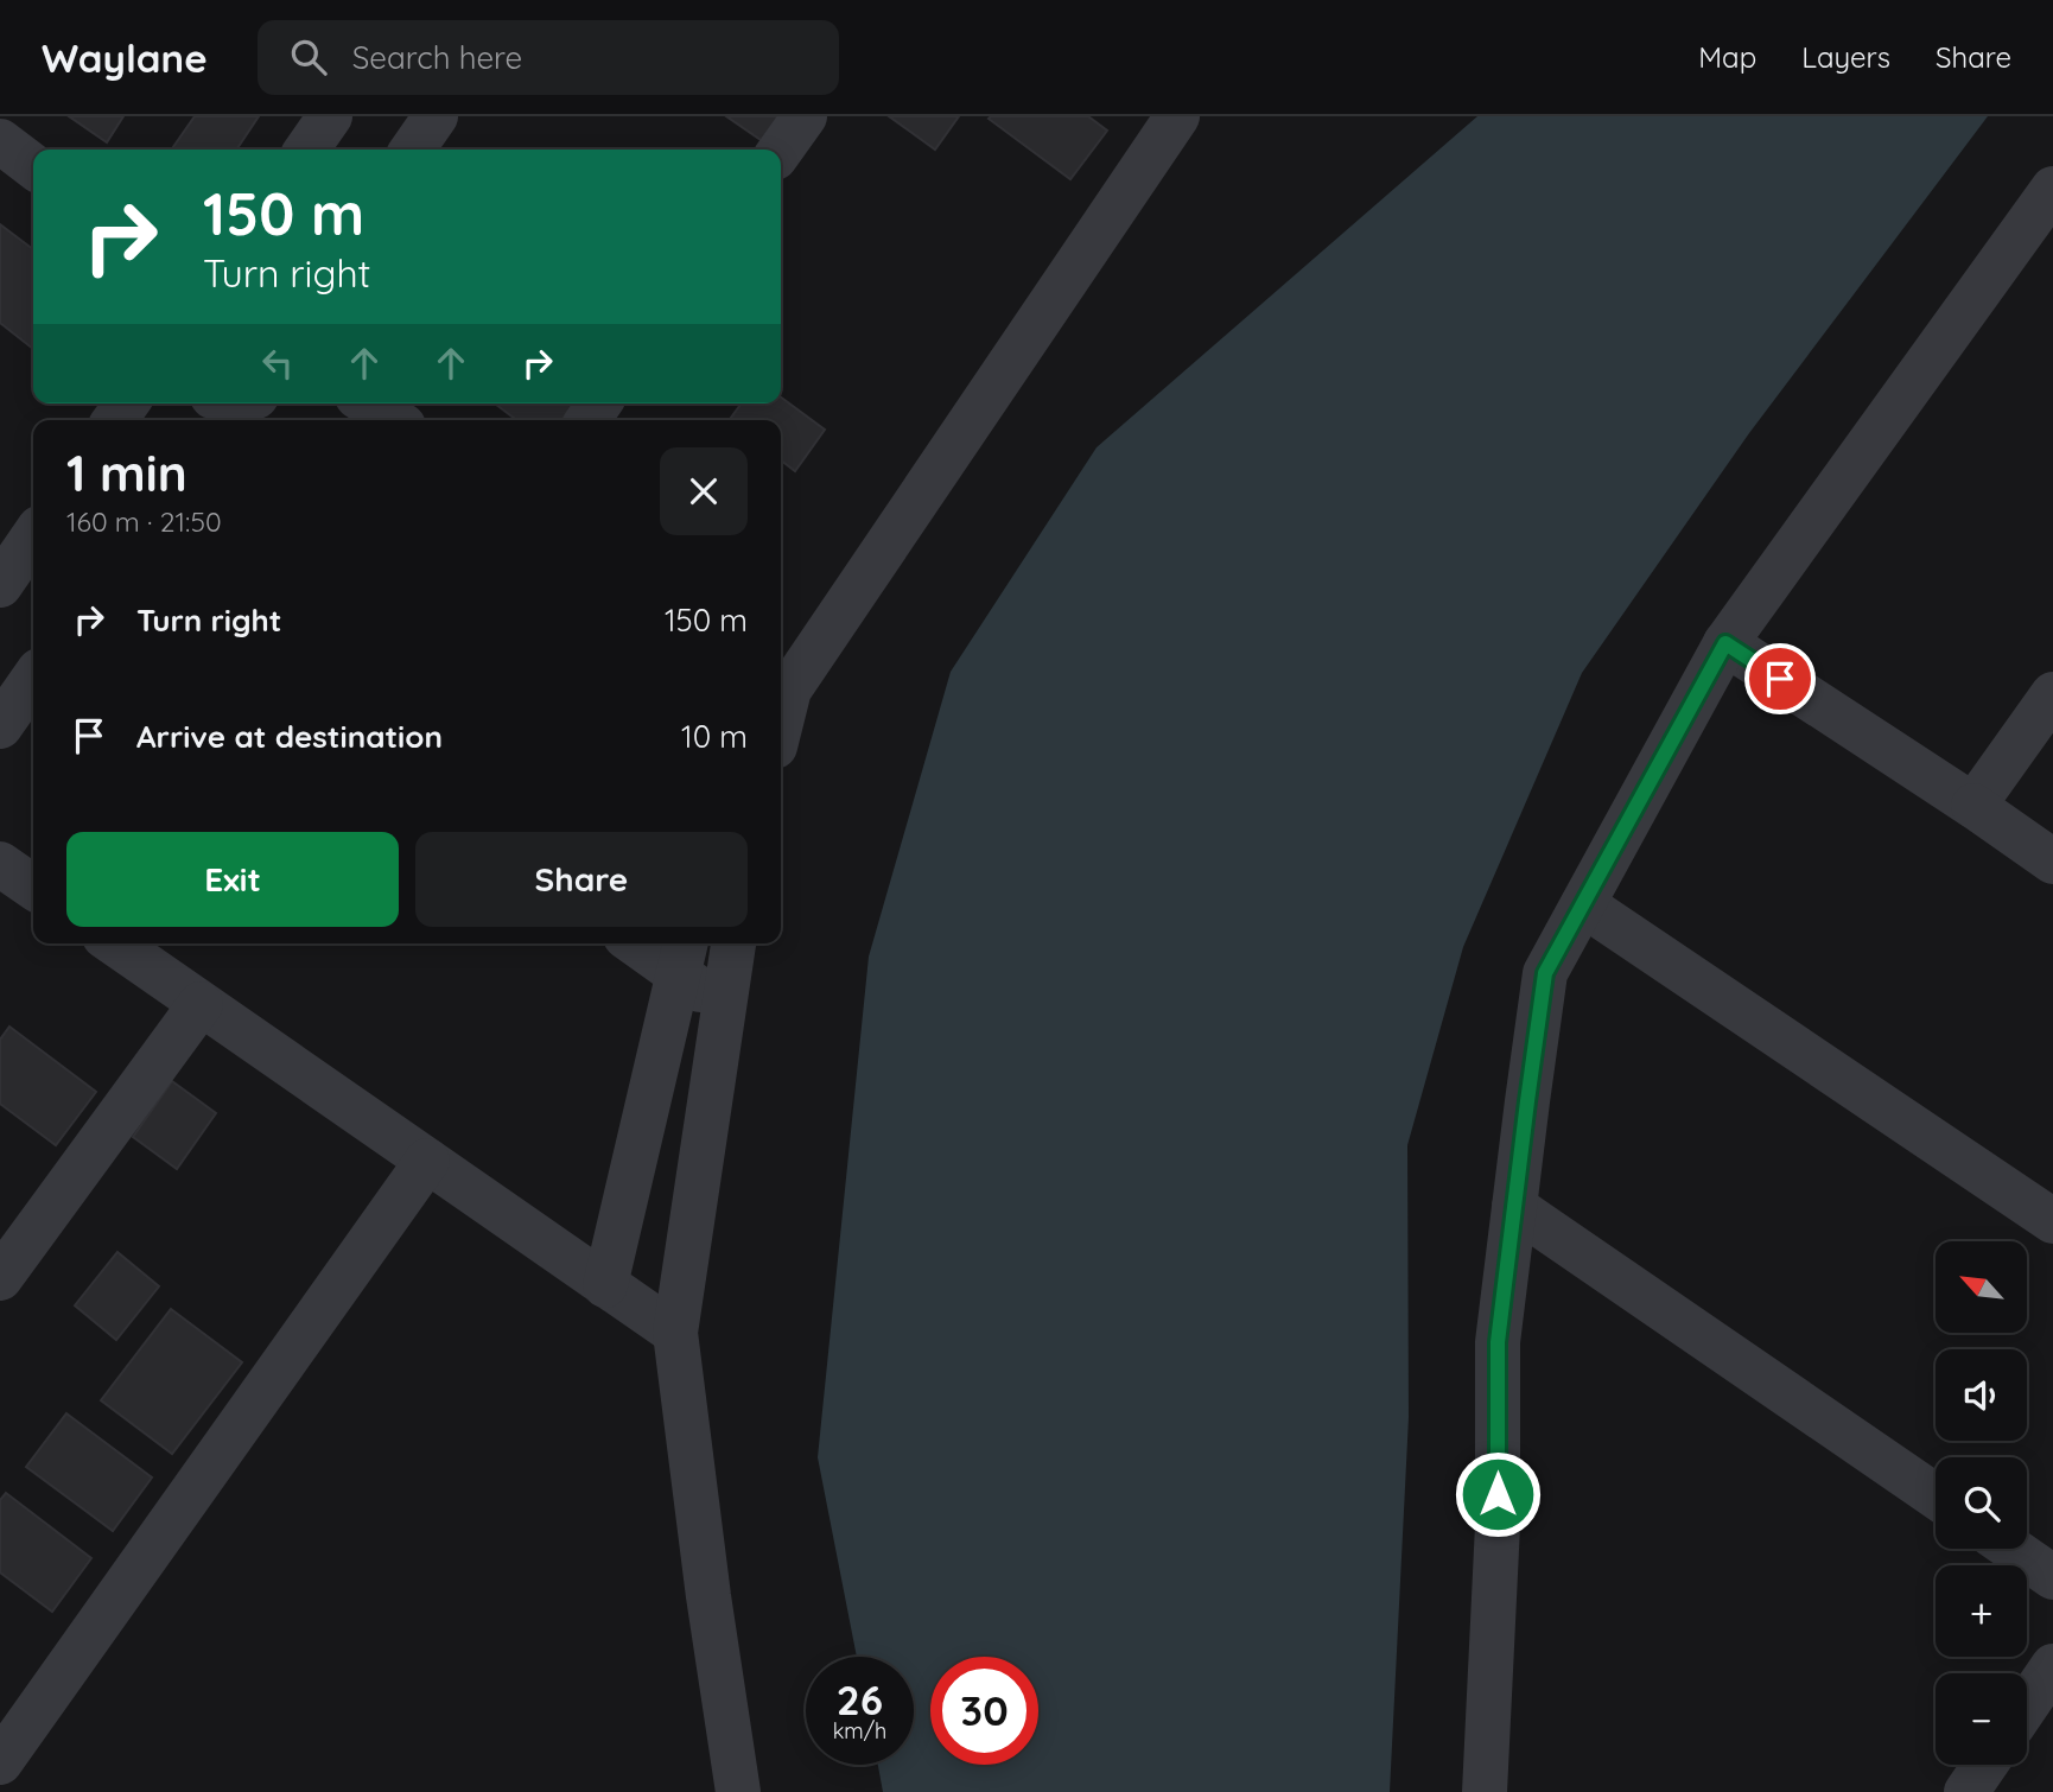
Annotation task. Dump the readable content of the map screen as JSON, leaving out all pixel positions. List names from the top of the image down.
{
  "north": "top left",
  "page": {
    "header": "Waylane",
    "search": "Search here",
    "nav": ["Map", "Layers", "Share"],
    "turn": ["150 m", "Turn right"],
    "heading": ["1 min", "160 m · 21:50"],
    "list": [
      {
        "name": "Turn right",
        "value": "150 m"
      },
      {
        "name": "Arrive at destination",
        "value": "10 m"
      }
    ],
    "buttons": ["Exit", "Share"],
    "map_buttons": ["+", "−"],
    "speed": "26 km/h",
    "limit": "30"
  }
}
